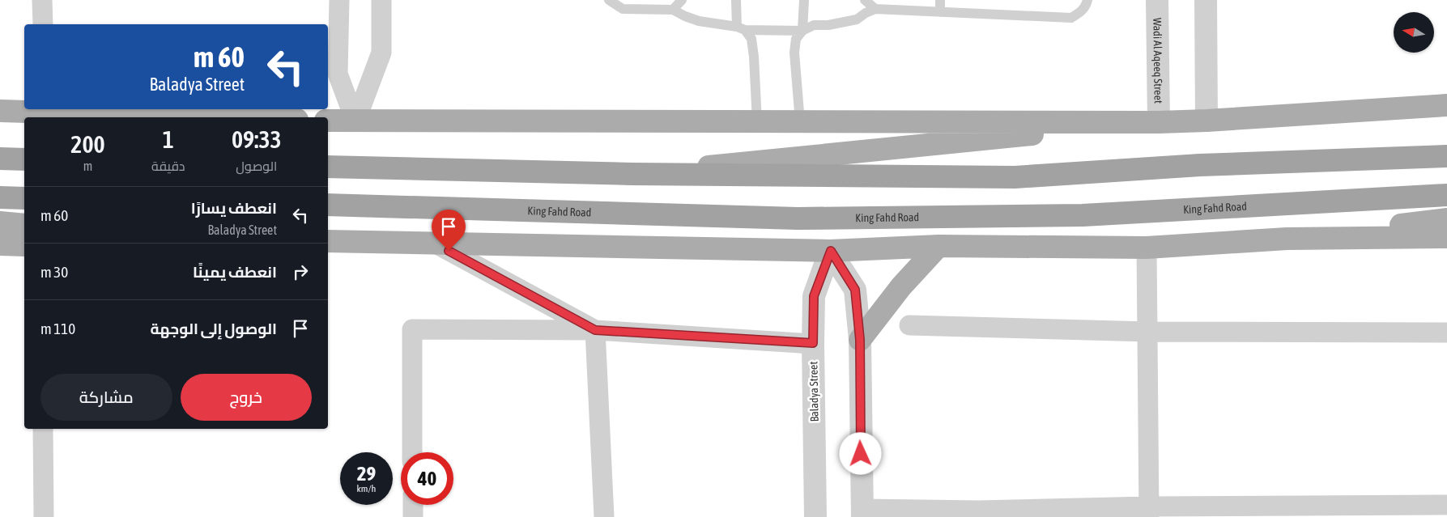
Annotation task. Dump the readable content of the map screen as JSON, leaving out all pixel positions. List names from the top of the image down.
{
  "streets": {
    "highway": ["King Fahd Road"],
    "street": ["Wadi Al Aqeeq Street", "Baladya Street"]
  },
  "north": "left",
  "page": {
    "turn": ["60 m", "Baladya Street"],
    "eta": [
      "09:33",
      "الوصول",
      "1",
      "دقيقة",
      "200",
      "m"
    ],
    "list": [
      {
        "name": "انعطف يسارًا",
        "note": "Baladya Street",
        "value": "60 m"
      },
      {
        "name": "انعطف يمينًا",
        "value": "30 m"
      },
      {
        "name": "الوصول إلى الوجهة",
        "value": "110 m"
      }
    ],
    "buttons": ["خروج", "مشاركة"],
    "speed": "29 km/h",
    "limit": "40"
  }
}
